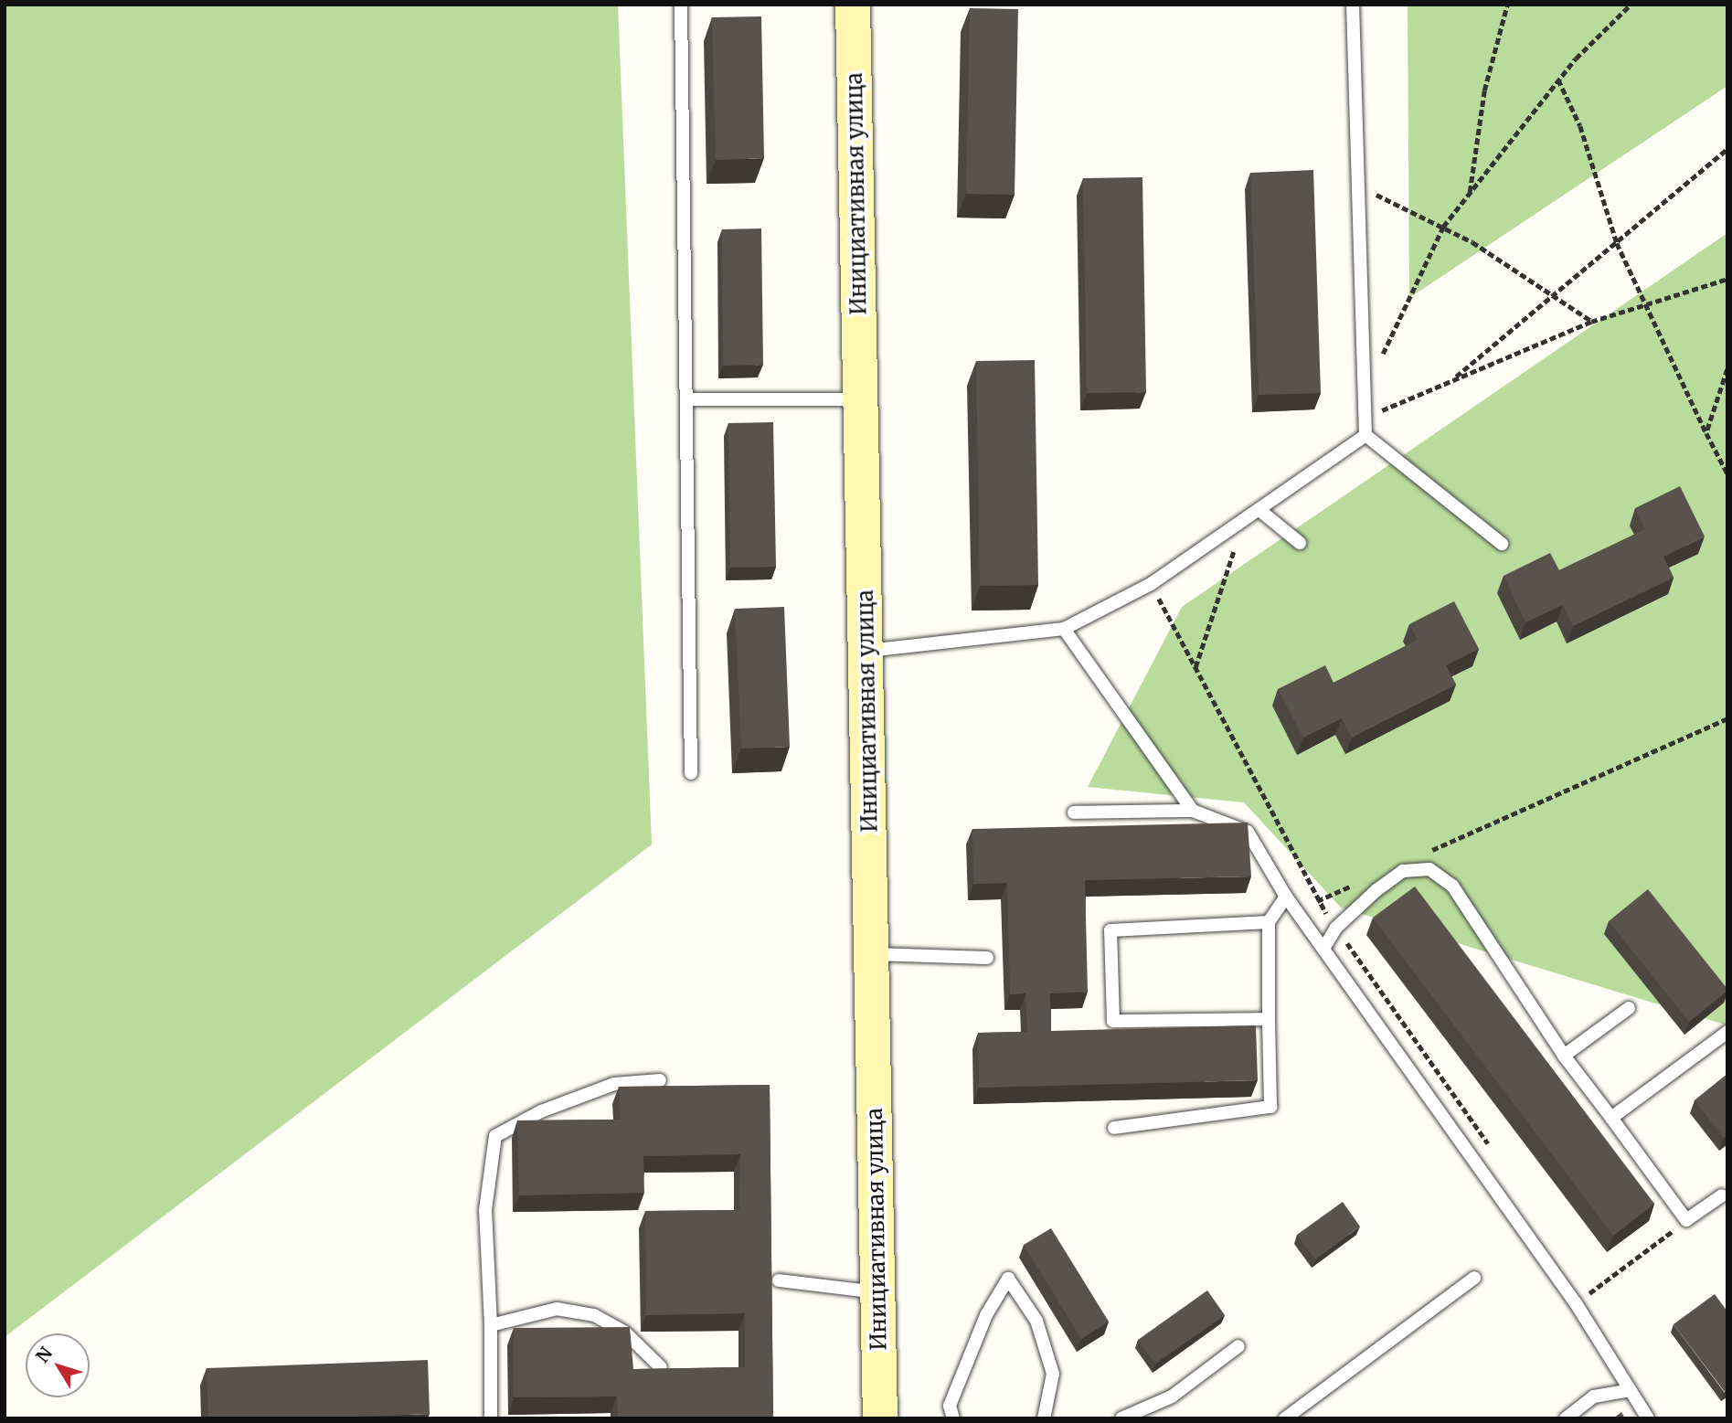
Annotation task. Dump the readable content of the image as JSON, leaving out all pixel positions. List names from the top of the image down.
{
  "streets": {
    "main road": ["Инициативная улица"]
  },
  "north": "top left"
}
